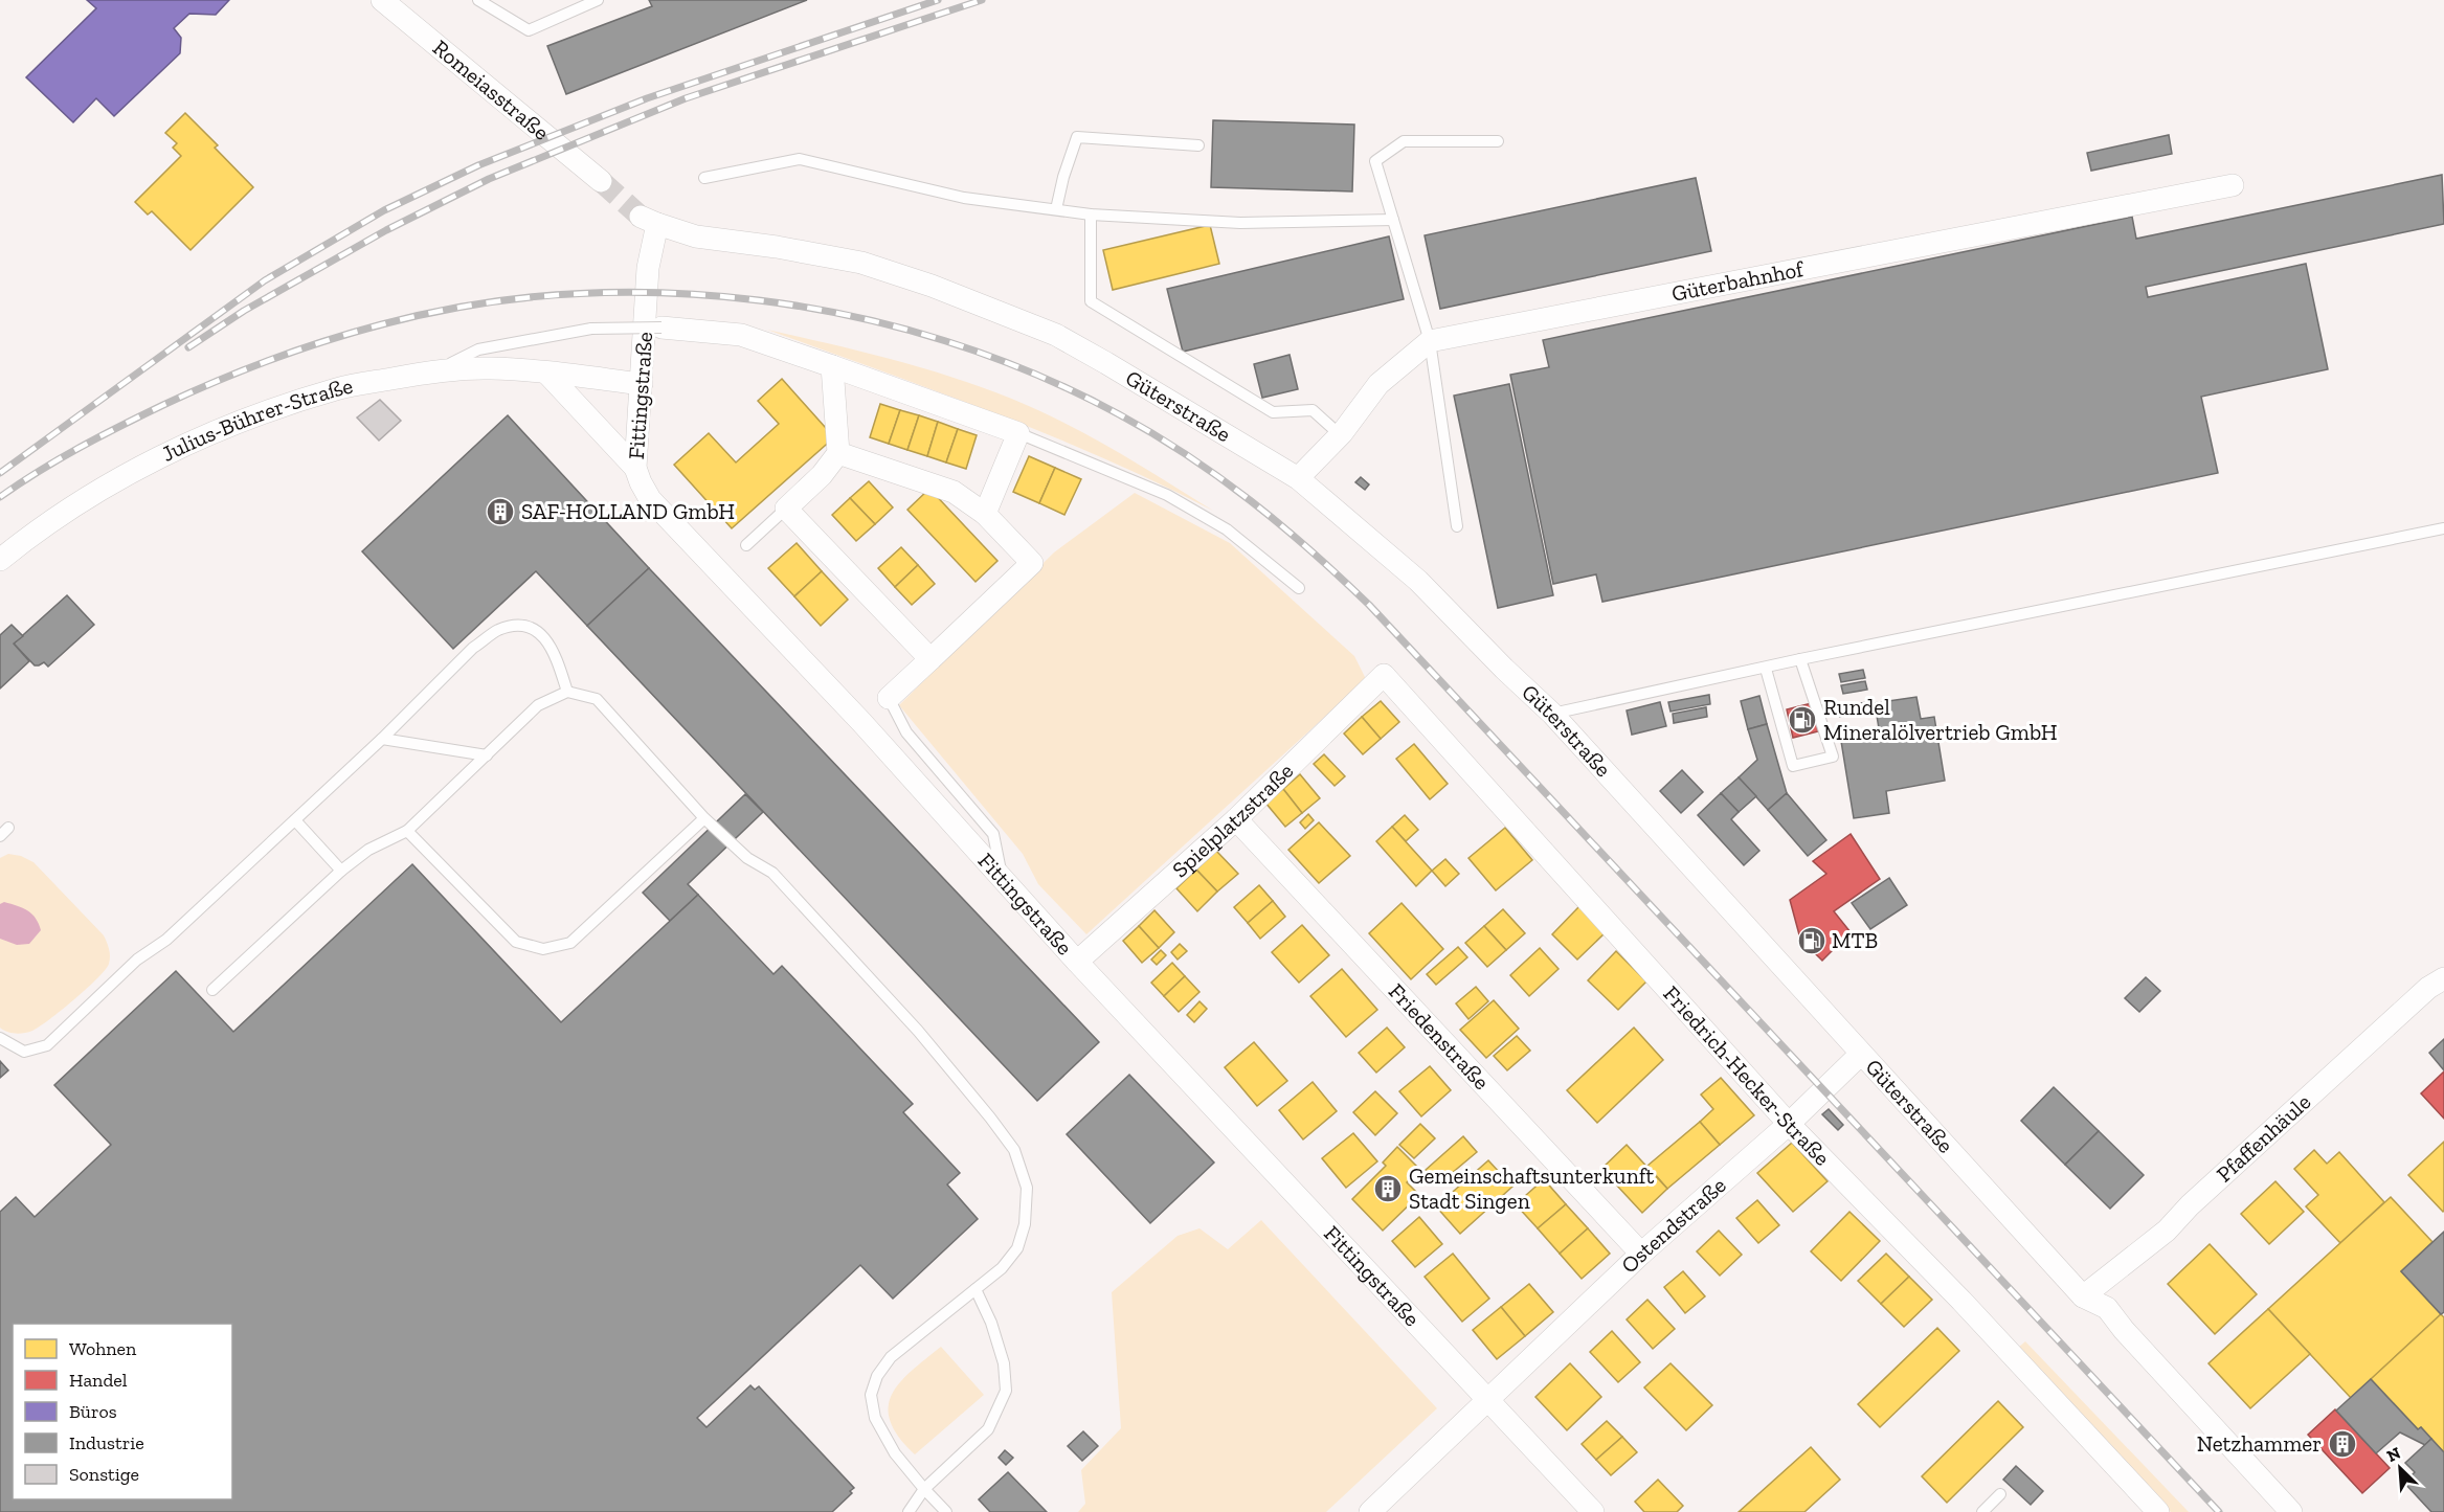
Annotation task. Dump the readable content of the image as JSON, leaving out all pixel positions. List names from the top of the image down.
{
  "streets": {
    "street": [
      "Romeiasstraße",
      "Güterbahnhof",
      "Fittingstraße",
      "Güterstraße",
      "Julius-Bührer-Straße",
      "Spielplatzstraße",
      "Friedenstraße",
      "Friedrich-Hecker-Straße",
      "Pfaffenhäule",
      "Ostendstraße"
    ]
  },
  "crossings": [
    ["Güterbahnhof", "Güterstraße"],
    ["Fittingstraße", "Güterstraße"],
    ["Fittingstraße", "Julius-Bührer-Straße"],
    ["Fittingstraße", "Spielplatzstraße"],
    ["Fittingstraße", "Ostendstraße"],
    ["Güterstraße", "Pfaffenhäule"],
    ["Güterstraße", "Ostendstraße"],
    ["Spielplatzstraße", "Friedenstraße"],
    ["Spielplatzstraße", "Friedrich-Hecker-Straße"],
    ["Friedenstraße", "Ostendstraße"],
    ["Friedrich-Hecker-Straße", "Ostendstraße"]
  ],
  "places": {
    "building": ["SAF-HOLLAND GmbH", "Gemeinschaftsunterkunft Stadt Singen", "Netzhammer"],
    "fuel station": ["Rundel Mineralölvertrieb GmbH", "MTB"]
  },
  "legend": [
    "Wohnen",
    "Handel",
    "Büros",
    "Industrie",
    "Sonstige"
  ],
  "north": "top left"
}
